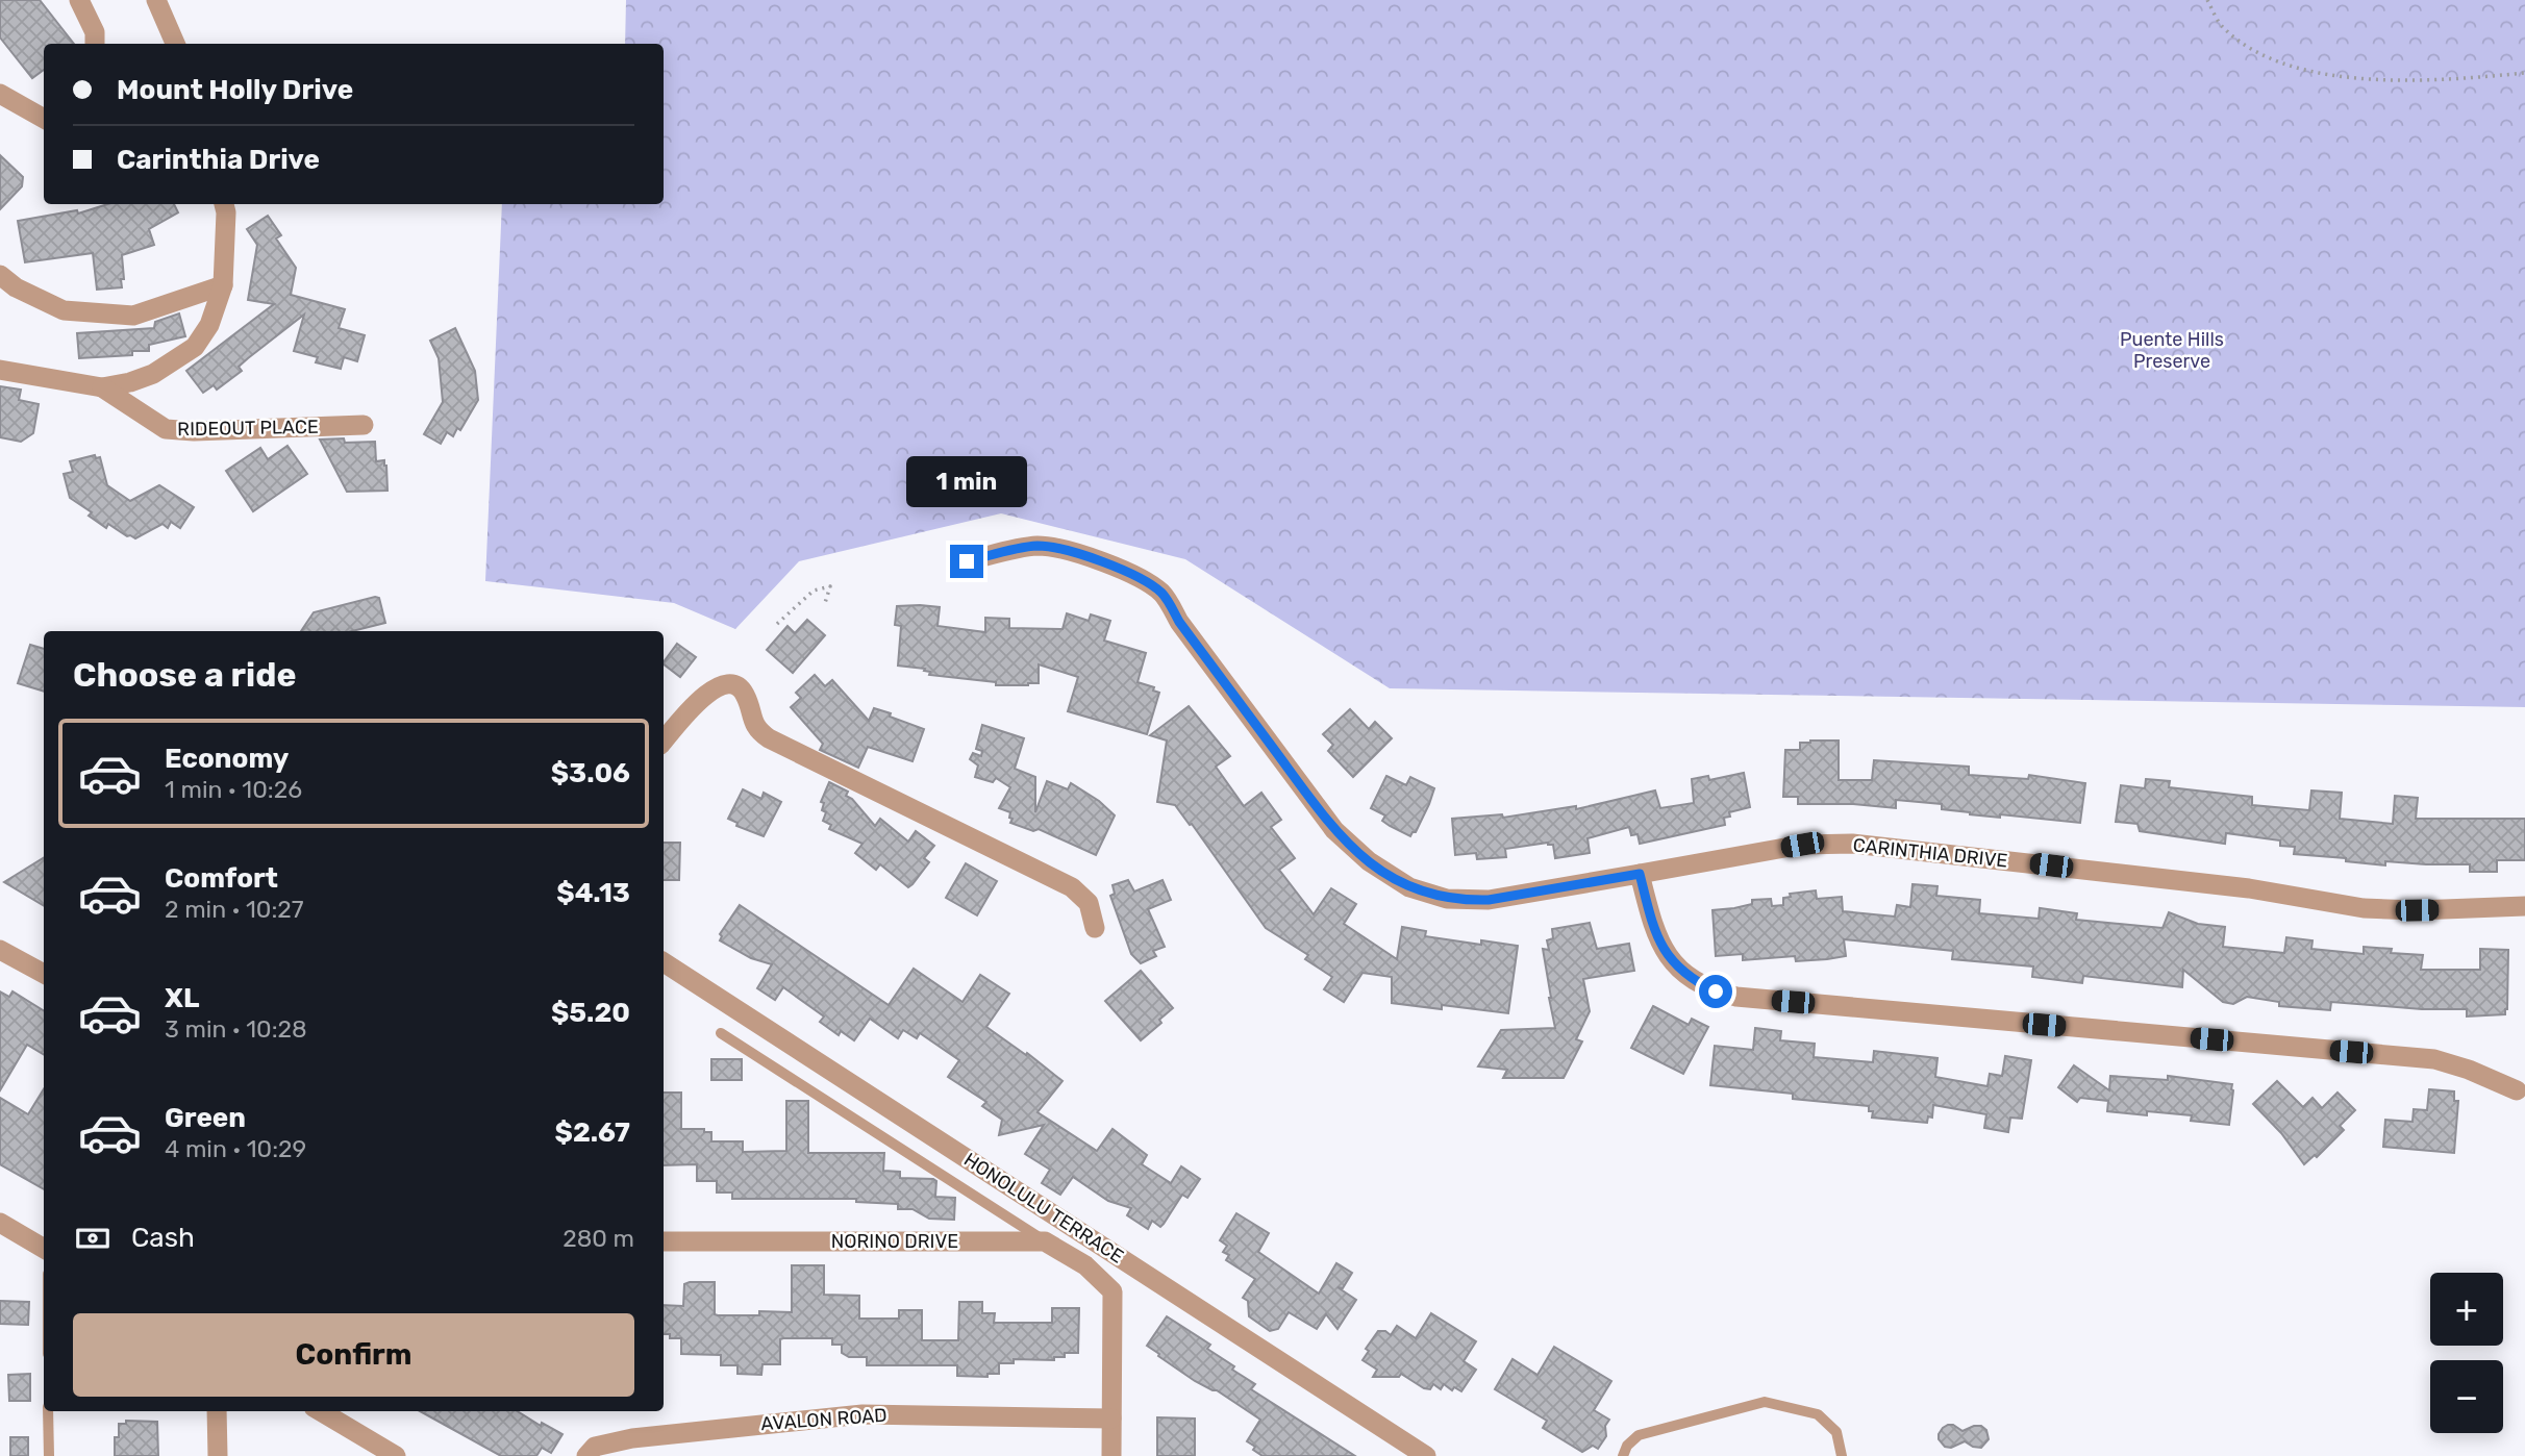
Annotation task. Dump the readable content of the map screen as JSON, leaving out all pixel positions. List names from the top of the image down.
{
  "streets": {
    "street": [
      "RIDEOUT PLACE",
      "CARINTHIA DRIVE",
      "HONOLULU TERRACE",
      "NORINO DRIVE",
      "AVALON ROAD"
    ]
  },
  "parks": ["Puente Hills Preserve"],
  "page": {
    "banner": ["Mount Holly Drive", "Carinthia Drive"],
    "bubble": "1 min",
    "heading": "Choose a ride",
    "list": [
      {
        "name": "Economy",
        "note": "1 min · 10:26",
        "value": "$3.06"
      },
      {
        "name": "Comfort",
        "note": "2 min · 10:27",
        "value": "$4.13"
      },
      {
        "name": "XL",
        "note": "3 min · 10:28",
        "value": "$5.20"
      },
      {
        "name": "Green",
        "note": "4 min · 10:29",
        "value": "$2.67"
      }
    ],
    "pay": ["Cash", "280 m"],
    "map_buttons": ["+", "−"],
    "buttons": "Confirm"
  }
}
